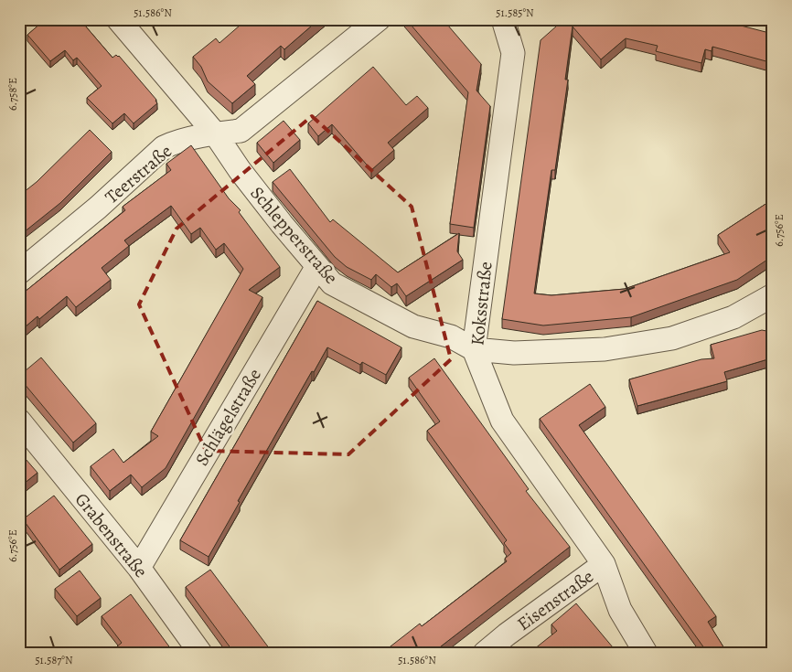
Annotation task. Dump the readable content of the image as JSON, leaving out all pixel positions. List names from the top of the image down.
{
  "streets": {
    "street": [
      "Teerstraße",
      "Schlepperstraße",
      "Koksstraße",
      "Schlägelstraße",
      "Grabenstraße",
      "Eisenstraße"
    ]
  },
  "crossings": [
    ["Teerstraße", "Schlepperstraße"],
    ["Schlepperstraße", "Koksstraße"],
    ["Schlepperstraße", "Schlägelstraße"],
    ["Koksstraße", "Eisenstraße"],
    ["Schlägelstraße", "Grabenstraße"]
  ],
  "coordinates": [
    "51.586°N",
    "51.585°N",
    "6.758°E",
    "6.756°E",
    "51.587°N"
  ]
}
